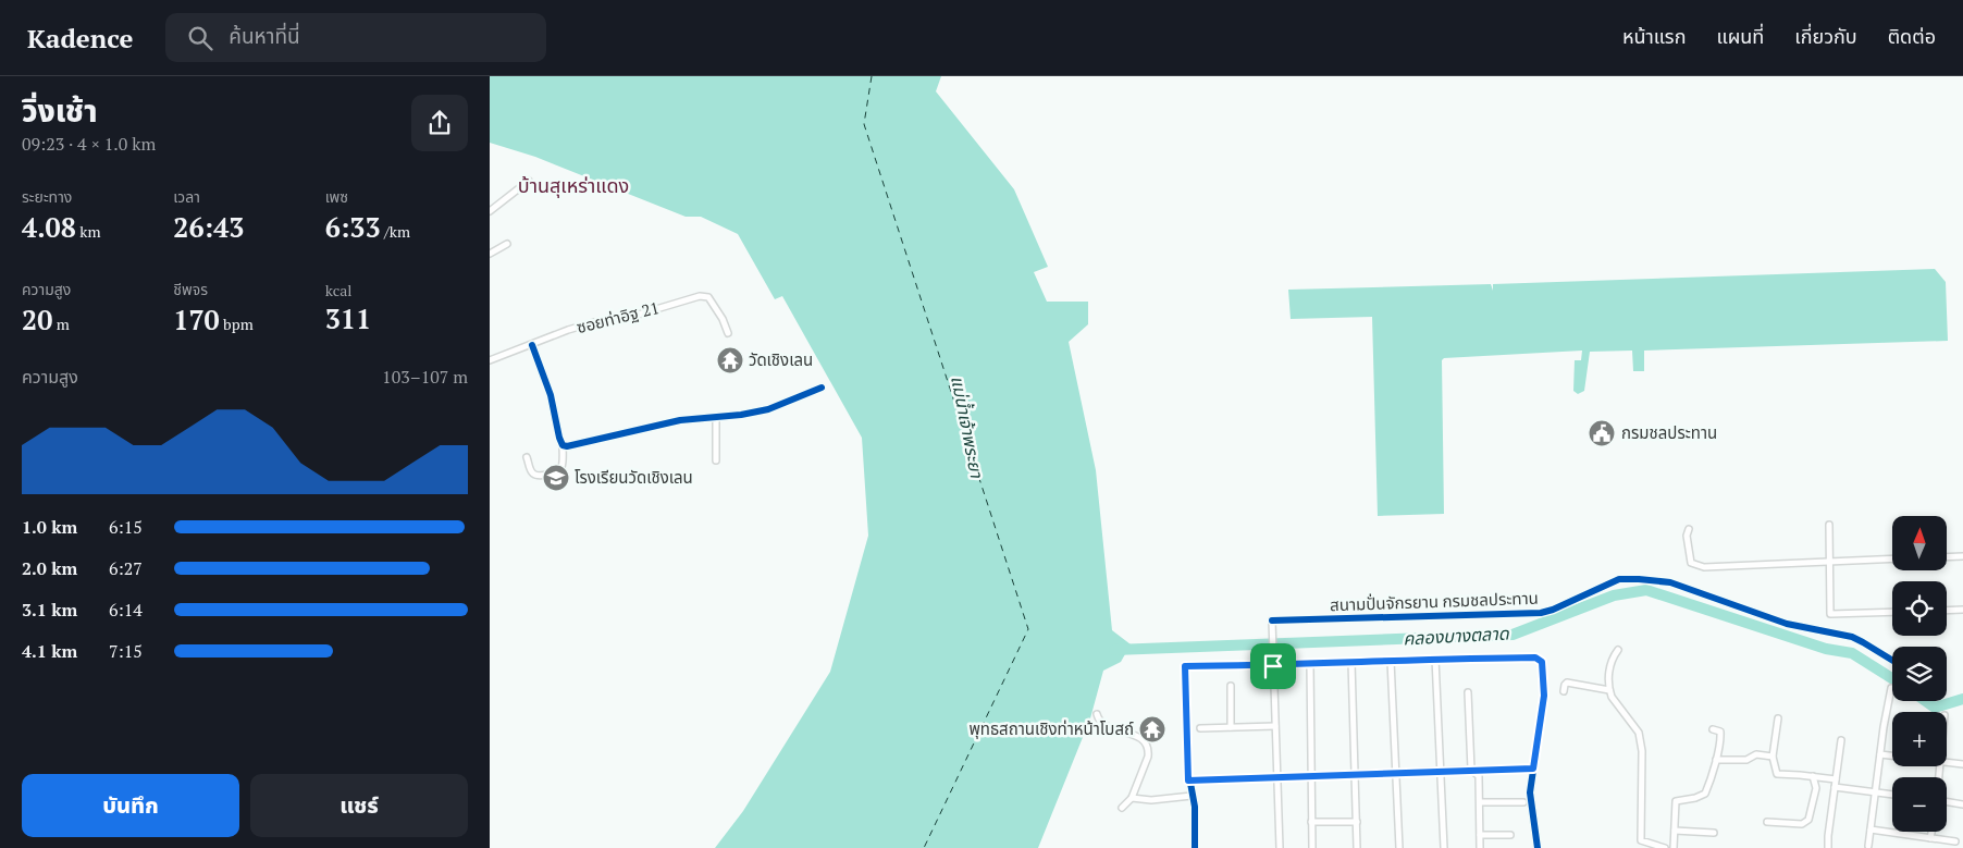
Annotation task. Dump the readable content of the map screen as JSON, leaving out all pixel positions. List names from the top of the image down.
{
  "streets": {
    "street": ["ซอยท่าอิฐ 21"],
    "cycle path": ["สนามปั่นจักรยาน กรมชลประทาน"]
  },
  "districts": ["บ้านสุเหร่าแดง"],
  "water": ["แม่น้ำเจ้าพระยา", "คลองบางตลาด"],
  "places": {
    "temple": ["วัดเชิงเลน", "พุทธสถานเชิงท่าหน้าโบสถ์"],
    "public building": ["กรมชลประทาน"],
    "school or university": ["โรงเรียนวัดเชิงเลน"]
  },
  "north": "top",
  "page": {
    "header": "Kadence",
    "search": "ค้นหาที่นี่",
    "nav": [
      "หน้าแรก",
      "แผนที่",
      "เกี่ยวกับ",
      "ติดต่อ"
    ],
    "heading": ["วิ่งเช้า", "09:23 · 4 × 1.0 km"],
    "stats": [
      ["ระยะทาง", "4.08 km"],
      ["เวลา", "26:43"],
      ["เพซ", "6:33 /km"],
      ["ความสูง", "20 m"],
      ["ชีพจร", "170 bpm"],
      ["kcal", "311"]
    ],
    "chart": ["ความสูง", "103–107 m"],
    "list": [
      {
        "name": "1.0 km",
        "note": "6:15"
      },
      {
        "name": "2.0 km",
        "note": "6:27"
      },
      {
        "name": "3.1 km",
        "note": "6:14"
      },
      {
        "name": "4.1 km",
        "note": "7:15"
      }
    ],
    "map_buttons": ["+", "−"],
    "buttons": ["บันทึก", "แชร์"]
  }
}
